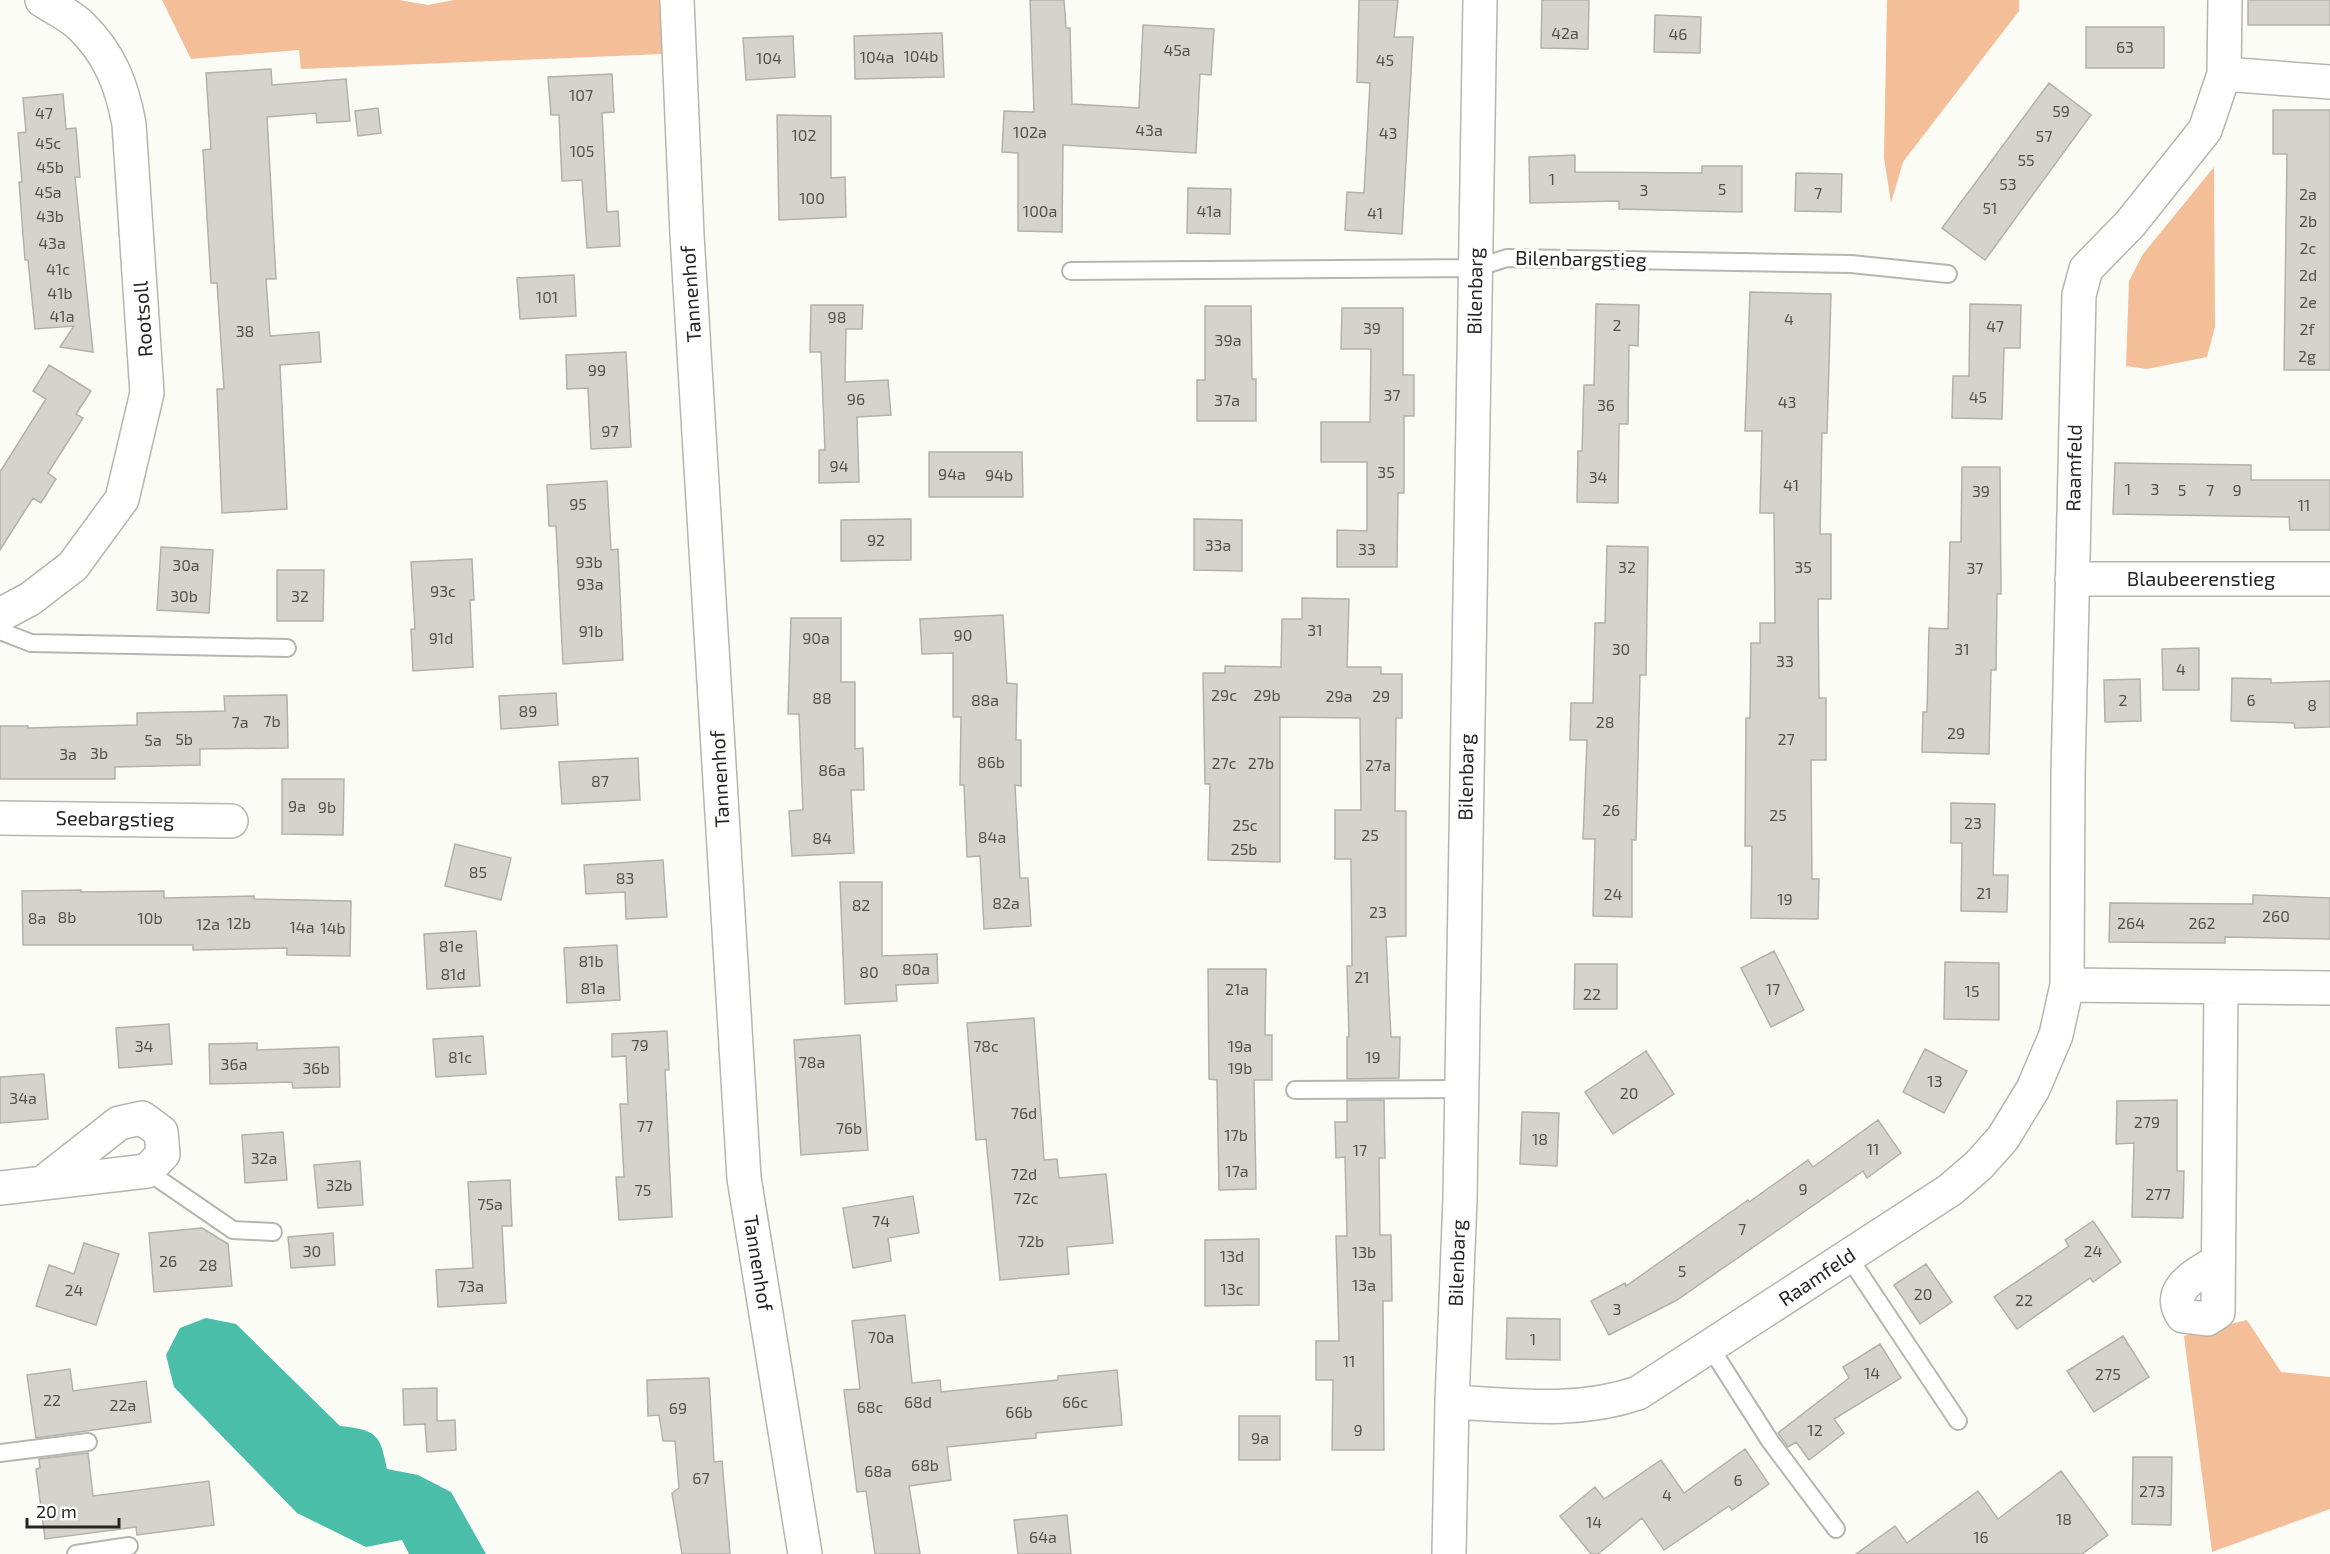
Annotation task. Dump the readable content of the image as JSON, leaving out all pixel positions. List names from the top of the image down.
{
  "streets": {
    "street": [
      "Bilenbarg",
      "Tannenhof",
      "Rootsoll",
      "Raamfeld",
      "Blaubeerenstieg",
      "Seebargstieg"
    ],
    "lane": ["Bilenbargstieg"]
  },
  "crossings": [
    ["Bilenbargstieg", "Bilenbarg"],
    ["Bilenbarg", "Raamfeld"],
    ["Raamfeld", "Blaubeerenstieg"]
  ],
  "house_numbers": [
    "42a",
    "46",
    "63",
    "45a",
    "104b",
    "104a",
    "104",
    "45",
    "107",
    "59",
    "47",
    "43a",
    "102a",
    "43",
    "102",
    "57",
    "45c",
    "105",
    "55",
    "45b",
    "1",
    "53",
    "5",
    "3",
    "45a",
    "7",
    "2a",
    "100",
    "51",
    "100a",
    "41a",
    "41",
    "43b",
    "2b",
    "43a",
    "2c",
    "41c",
    "2d",
    "41b",
    "101",
    "2e",
    "41a",
    "98",
    "4",
    "2",
    "47",
    "39",
    "2f",
    "38",
    "39a",
    "2g",
    "99",
    "37",
    "45",
    "96",
    "37a",
    "43",
    "36",
    "97",
    "94",
    "35",
    "94a",
    "94b",
    "34",
    "41",
    "1",
    "3",
    "5",
    "7",
    "9",
    "39",
    "95",
    "11",
    "92",
    "33a",
    "33",
    "93b",
    "30a",
    "32",
    "35",
    "37",
    "93a",
    "93c",
    "30b",
    "32",
    "31",
    "91b",
    "90",
    "91d",
    "90a",
    "30",
    "31",
    "33",
    "4",
    "29c",
    "29b",
    "29a",
    "29",
    "88",
    "88a",
    "2",
    "6",
    "8",
    "89",
    "7b",
    "7a",
    "28",
    "29",
    "5b",
    "27",
    "5a",
    "3b",
    "3a",
    "86b",
    "27c",
    "27b",
    "27a",
    "86a",
    "87",
    "9a",
    "9b",
    "26",
    "25",
    "23",
    "25c",
    "25",
    "84a",
    "84",
    "25b",
    "85",
    "83",
    "21",
    "24",
    "19",
    "82a",
    "82",
    "23",
    "260",
    "8b",
    "8a",
    "10b",
    "12b",
    "264",
    "262",
    "12a",
    "14a",
    "14b",
    "81e",
    "81b",
    "80a",
    "80",
    "81d",
    "21",
    "81a",
    "21a",
    "17",
    "15",
    "22",
    "79",
    "34",
    "78c",
    "19a",
    "81c",
    "19",
    "78a",
    "36a",
    "36b",
    "19b",
    "13",
    "20",
    "34a",
    "76d",
    "279",
    "77",
    "76b",
    "17b",
    "18",
    "11",
    "17",
    "32a",
    "17a",
    "72d",
    "32b",
    "9",
    "75",
    "277",
    "72c",
    "75a",
    "74",
    "7",
    "72b",
    "30",
    "24",
    "13b",
    "13d",
    "26",
    "28",
    "5",
    "13a",
    "73a",
    "13c",
    "24",
    "20",
    "22",
    "3",
    "70a",
    "1",
    "11",
    "14",
    "275",
    "22",
    "68d",
    "66c",
    "22a",
    "68c",
    "69",
    "66b",
    "9",
    "12",
    "9a",
    "68b",
    "68a",
    "67",
    "6",
    "273",
    "4",
    "18",
    "14",
    "64a",
    "16"
  ],
  "scale_bar": "20 m"
}
